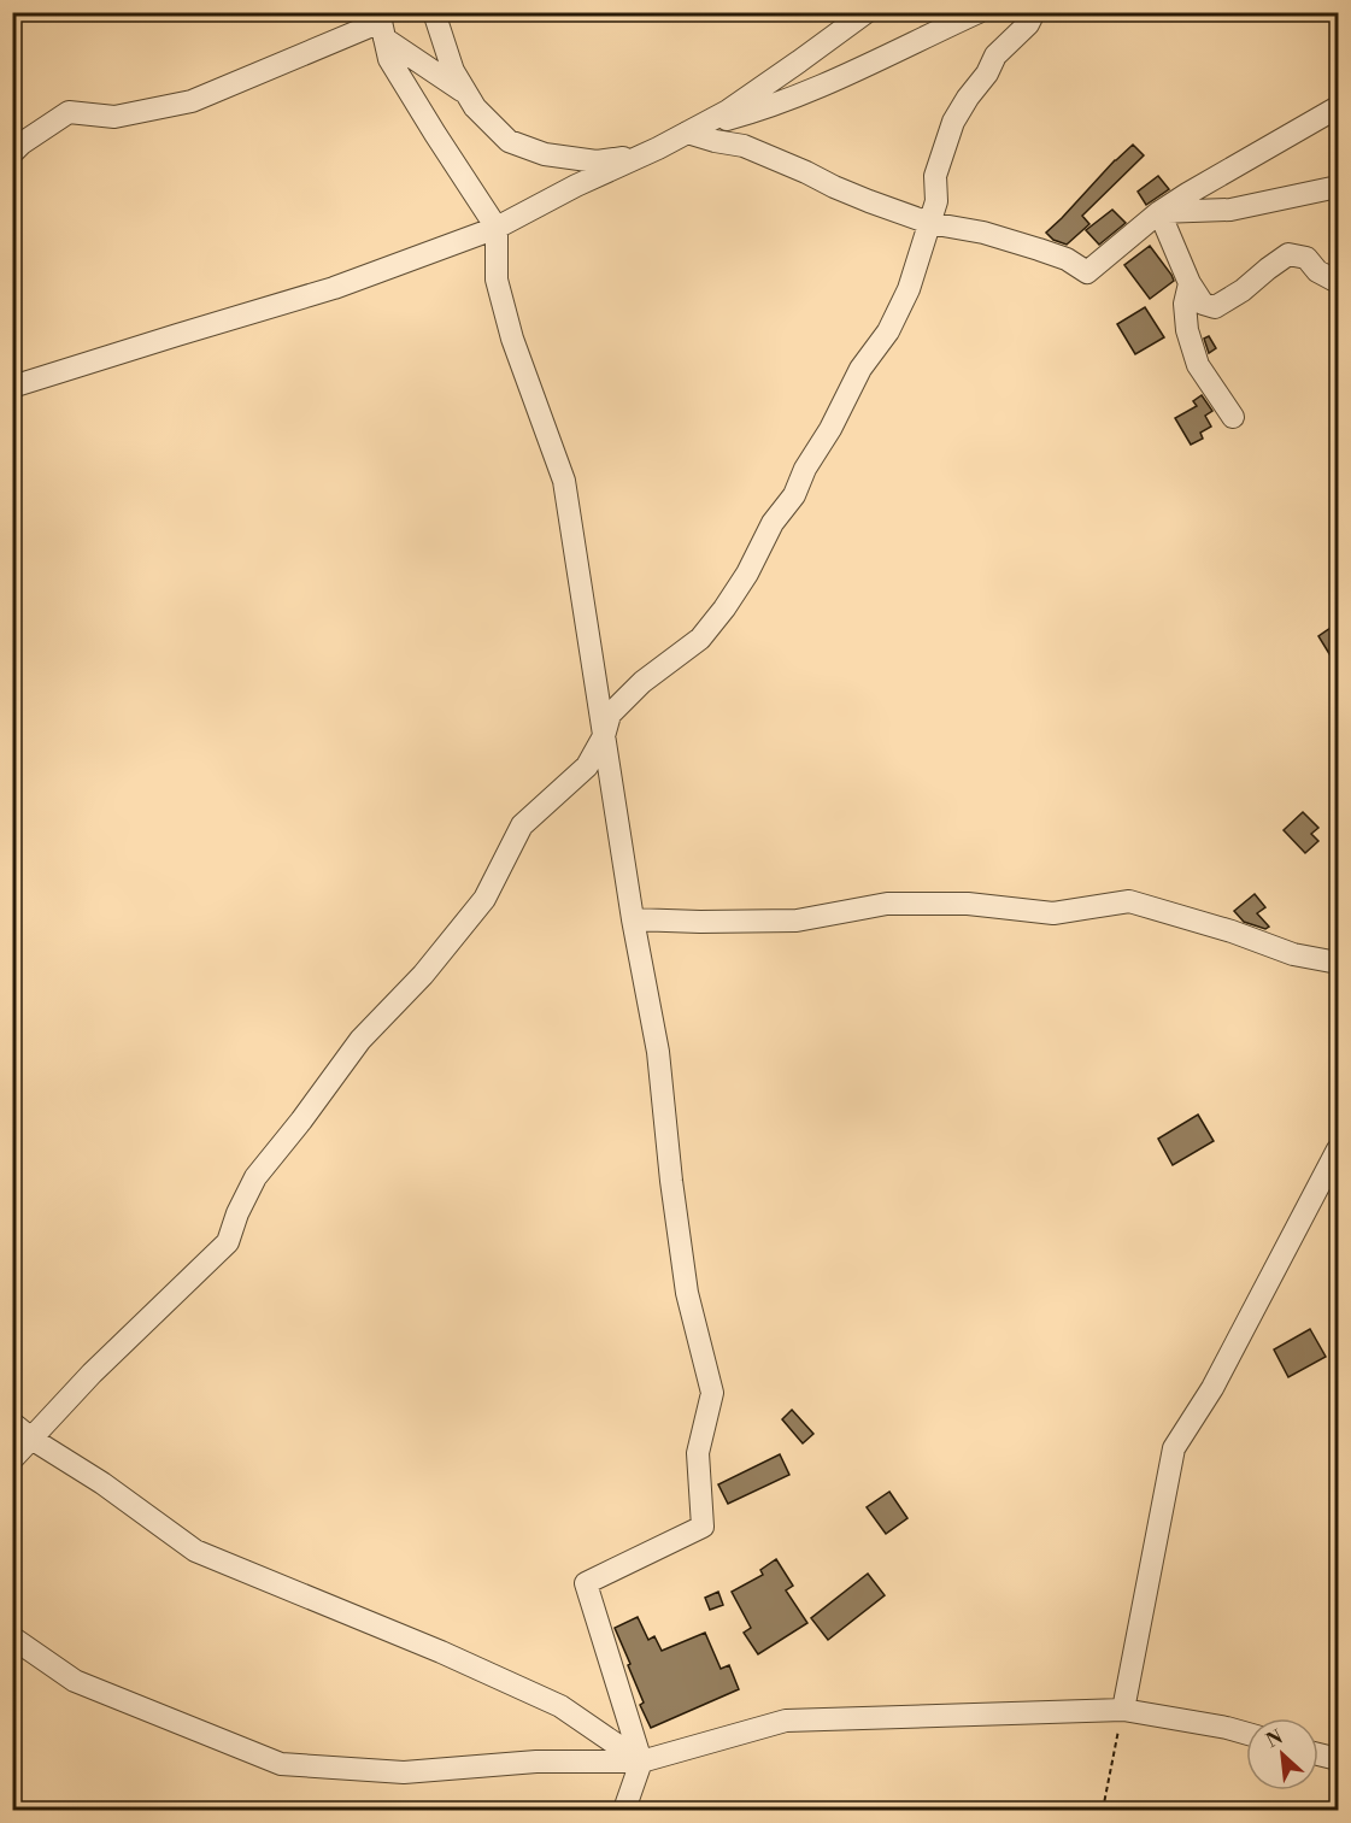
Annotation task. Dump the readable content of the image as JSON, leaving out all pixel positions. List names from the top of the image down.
{
  "north": "top left"
}
